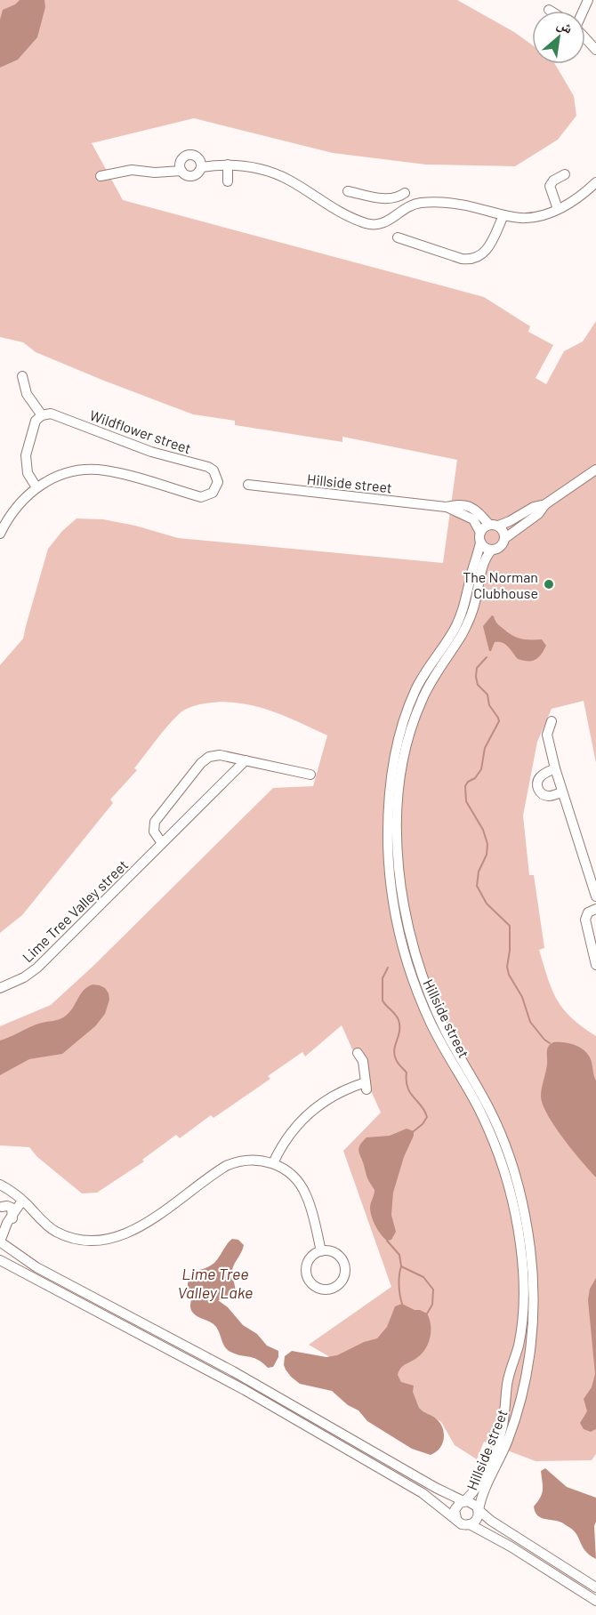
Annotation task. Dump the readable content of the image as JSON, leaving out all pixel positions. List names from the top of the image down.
{
  "streets": {
    "street": ["Wildflower street", "Hillside street", "Lime Tree Valley street"]
  },
  "water": ["Lime Tree Valley Lake"],
  "places": ["The Norman Clubhouse"],
  "north": "top right"
}
